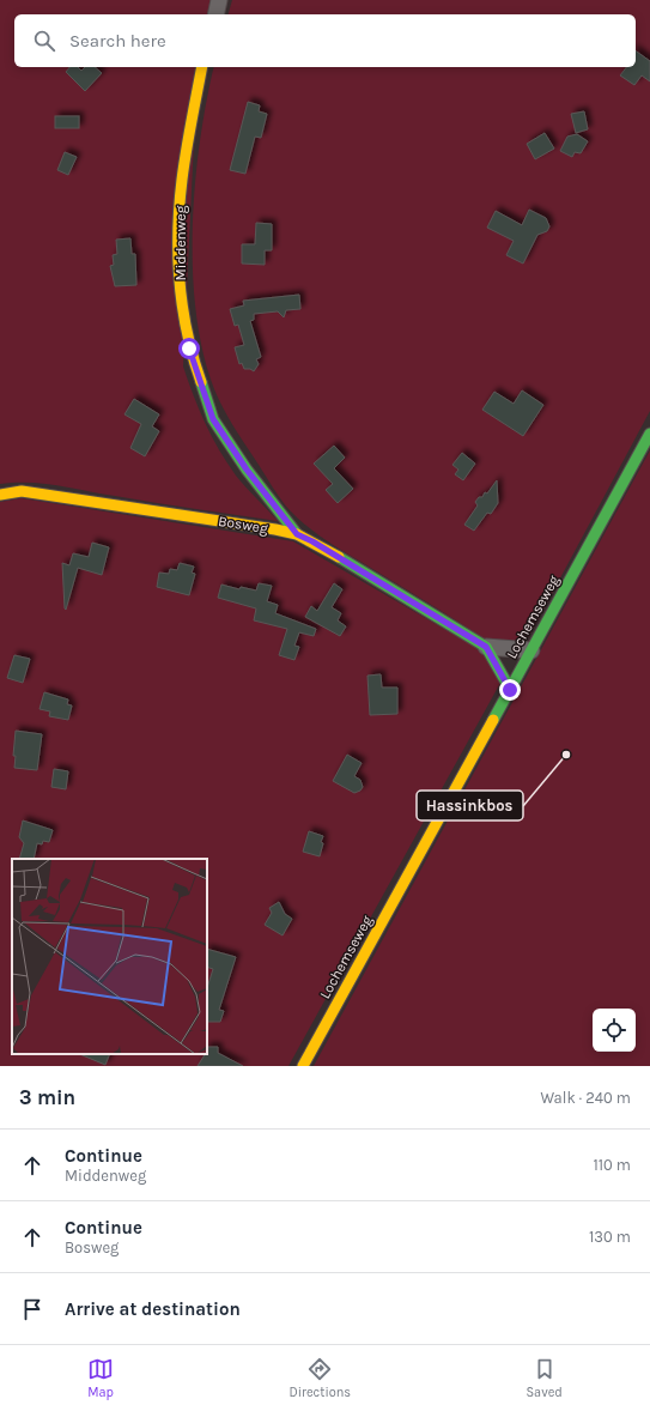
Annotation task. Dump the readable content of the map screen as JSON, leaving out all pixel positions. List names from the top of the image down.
{
  "streets": {
    "street": ["Middenweg", "Bosweg", "Lochemseweg"]
  },
  "crossings": [
    ["Middenweg", "Bosweg"],
    ["Bosweg", "Lochemseweg"]
  ],
  "places": ["Hassinkbos"],
  "page": {
    "search": "Search here",
    "heading": ["3 min", "Walk · 240 m"],
    "list": [
      ["Continue", "Middenweg", "110 m"],
      ["Continue", "Bosweg", "130 m"],
      "Arrive at destination"
    ],
    "nav": ["Map", "Directions", "Saved"]
  }
}
